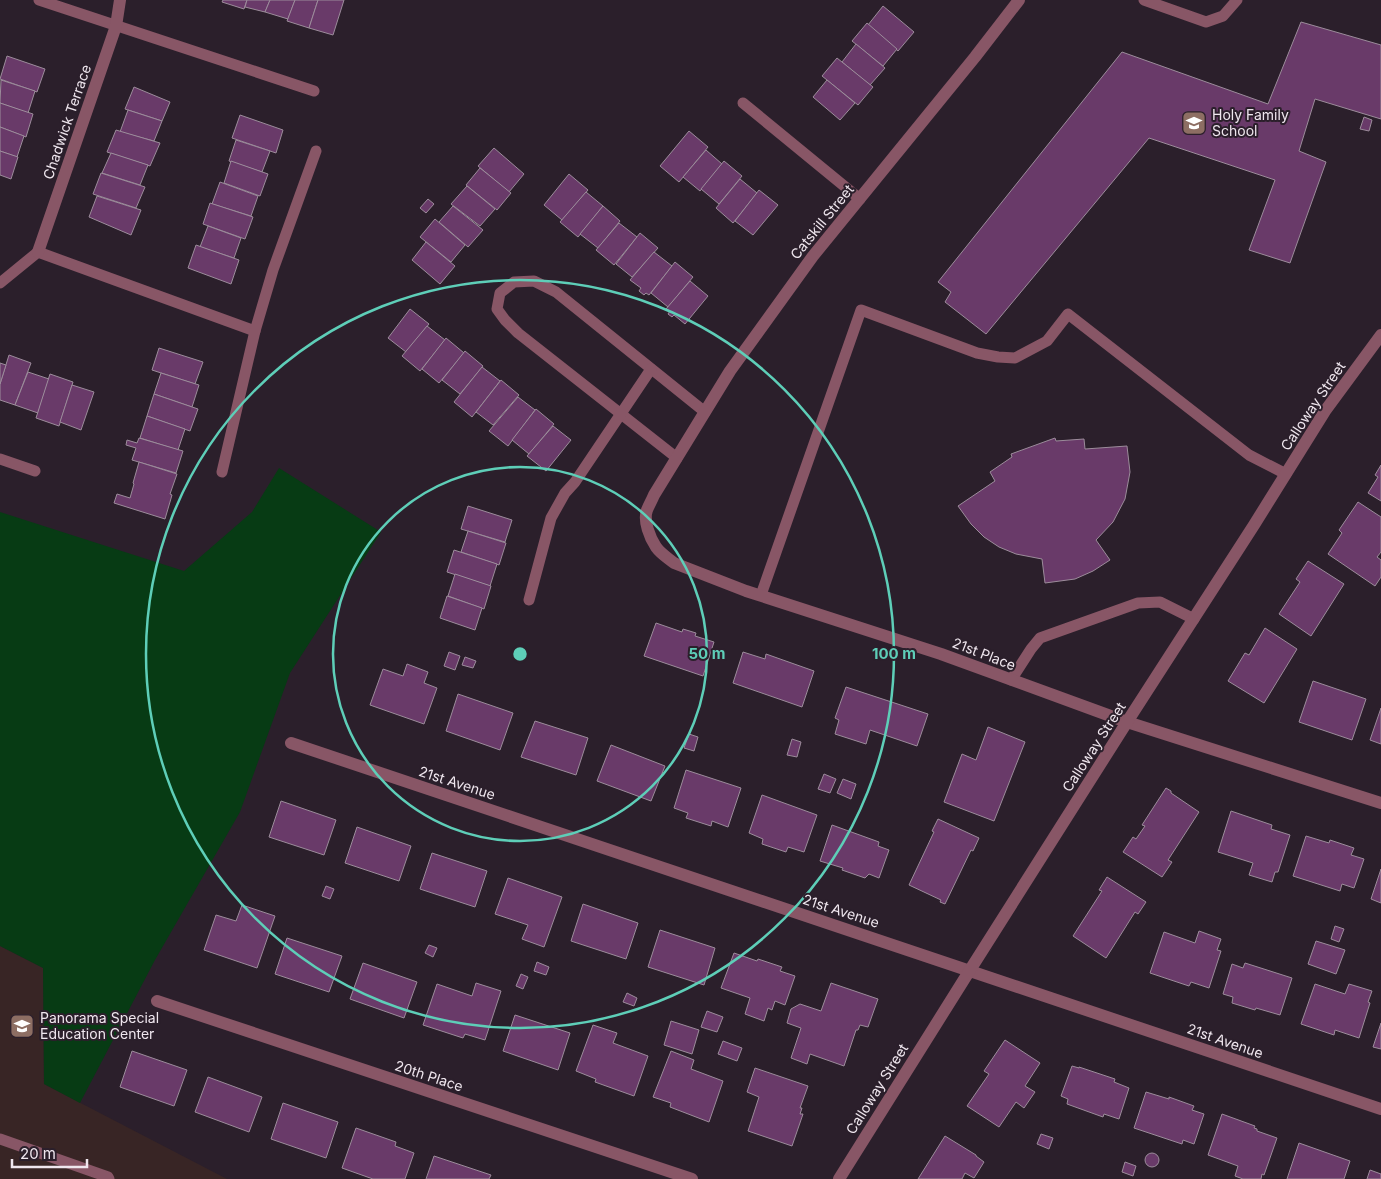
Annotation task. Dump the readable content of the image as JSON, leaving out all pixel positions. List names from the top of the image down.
{
  "streets": {
    "street": [
      "Chadwick Terrace",
      "Catskill Street",
      "Calloway Street",
      "21st Place",
      "21st Avenue",
      "20th Place"
    ]
  },
  "crossings": [
    ["Catskill Street", "21st Place"],
    ["Calloway Street", "21st Place"],
    ["Calloway Street", "21st Avenue"]
  ],
  "places": {
    "school or university": ["Holy Family School", "Panorama Special Education Center"]
  },
  "scale_bar": "20 m",
  "rings": ["50 m", "100 m"]
}
